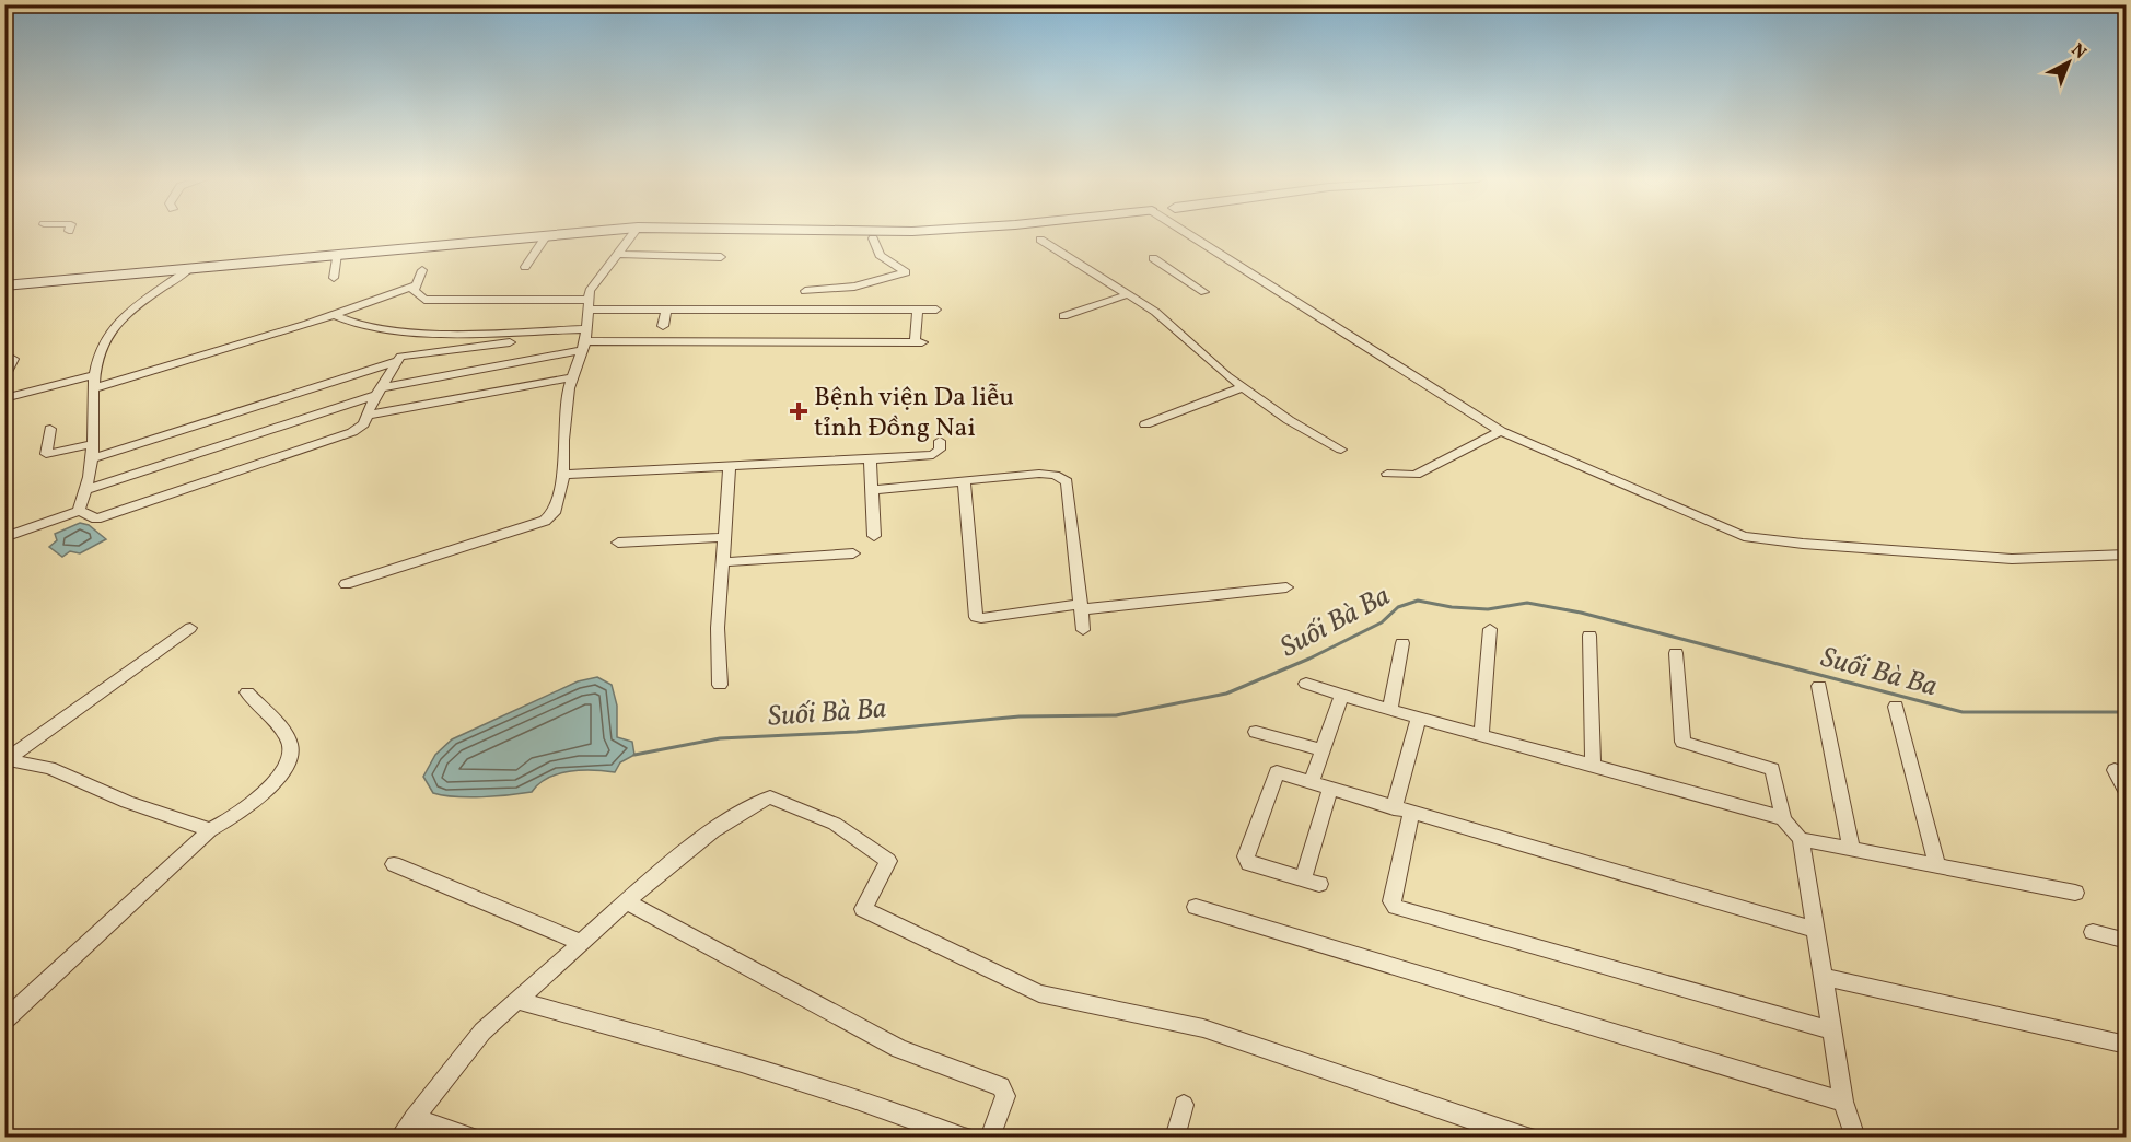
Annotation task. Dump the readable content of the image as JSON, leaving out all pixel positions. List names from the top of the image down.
{
  "water": ["Suối Bà Ba"],
  "places": {
    "health": ["Bệnh viện Da liễu tỉnh Đồng Nai"]
  },
  "north": "top right"
}
